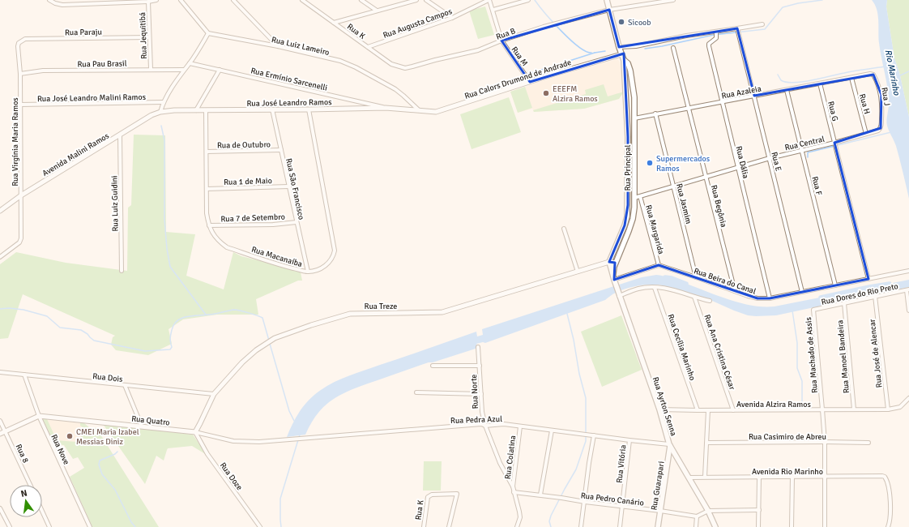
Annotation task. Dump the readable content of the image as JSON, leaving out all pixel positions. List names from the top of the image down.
{
  "streets": {
    "main road": ["Rua Principal", "Rua Ayrton Senna", "Rua Guarapari"],
    "street": [
      "Rua Augusta Campos",
      "Rua K",
      "Rua Paraju",
      "Rua B",
      "Rua Jequitibá",
      "Rua Luiz Lameiro",
      "Rua M",
      "Rua Pau Brasil",
      "Rua Ermínio Sarcenelli",
      "Rua Calors Drumond de Andrade",
      "Rua Azaleia",
      "Rua J",
      "Rua José Leandro Malini Ramos",
      "Rua José Leandro Ramos",
      "Rua H",
      "Rua G",
      "Rua Virgínia Maria Ramos",
      "Rua Central",
      "Rua de Outubro",
      "Avenida Malini Ramos",
      "Rua E",
      "Rua Dália",
      "Rua 1 de Maio",
      "Rua F",
      "Rua São Francisco",
      "Rua Luiz Guidini",
      "Rua Jasmim",
      "Rua Begônia",
      "Rua 7 de Setembro",
      "Rua Margarida",
      "Rua Macanaíba",
      "Rua Beira do Canal",
      "Rua Dores do Rio Preto",
      "Rua Treze",
      "Rua Cecília Marinho",
      "Rua Ana Cristina César",
      "Rua José de Alencar",
      "Rua Machado de Assis",
      "Rua Manoel Bandeira",
      "Rua Dois",
      "Rua Norte",
      "Avenida Alzira Ramos",
      "Rua Pedra Azul",
      "Rua Quatro",
      "Rua Casimiro de Abreu",
      "Rua Nove",
      "Rua 8",
      "Rua Colatina",
      "Rua Vitória",
      "Avenida Rio Marinho",
      "Rua Doze",
      "Rua Pedro Canário"
    ]
  },
  "crossings": [
    ["Rua Augusta Campos", "Rua K"],
    ["Rua Augusta Campos", "Rua M"],
    ["Rua K", "Rua B"],
    ["Rua Paraju", "Rua Jequitibá"],
    ["Rua Paraju", "Rua Virgínia Maria Ramos"],
    ["Rua B", "Rua M"],
    ["Rua B", "Rua Principal"],
    ["Rua Jequitibá", "Rua Pau Brasil"],
    ["Rua Luiz Lameiro", "Rua Calors Drumond de Andrade"],
    ["Rua Luiz Lameiro", "Rua José Leandro Ramos"],
    ["Rua M", "Rua Calors Drumond de Andrade"],
    ["Rua Pau Brasil", "Rua Virgínia Maria Ramos"],
    ["Rua Ermínio Sarcenelli", "Rua José Leandro Ramos"],
    ["Rua Calors Drumond de Andrade", "Rua José Leandro Ramos"],
    ["Rua Calors Drumond de Andrade", "Rua Principal"],
    ["Rua Azaleia", "Rua J"],
    ["Rua Azaleia", "Rua H"],
    ["Rua Azaleia", "Rua G"],
    ["Rua Azaleia", "Rua E"],
    ["Rua Azaleia", "Rua Dália"],
    ["Rua Azaleia", "Rua Principal"],
    ["Rua Azaleia", "Rua F"],
    ["Rua Azaleia", "Rua Jasmim"],
    ["Rua Azaleia", "Rua Begônia"],
    ["Rua J", "Rua H"],
    ["Rua J", "Rua Central"],
    ["Rua José Leandro Malini Ramos", "Rua Virgínia Maria Ramos"],
    ["Rua José Leandro Ramos", "Avenida Malini Ramos"],
    ["Rua José Leandro Ramos", "Rua São Francisco"],
    ["Rua José Leandro Ramos", "Rua Macanaíba"],
    ["Rua H", "Rua Central"],
    ["Rua G", "Rua Central"],
    ["Rua G", "Rua Beira do Canal"],
    ["Rua Virgínia Maria Ramos", "Avenida Malini Ramos"],
    ["Rua Central", "Rua E"],
    ["Rua Central", "Rua Dália"],
    ["Rua Central", "Rua Principal"],
    ["Rua Central", "Rua F"],
    ["Rua Central", "Rua Jasmim"],
    ["Rua Central", "Rua Begônia"],
    ["Rua Central", "Rua Margarida"],
    ["Rua de Outubro", "Rua São Francisco"],
    ["Rua de Outubro", "Rua Macanaíba"],
    ["Avenida Malini Ramos", "Rua Luiz Guidini"],
    ["Rua E", "Rua Beira do Canal"],
    ["Rua Dália", "Rua Beira do Canal"],
    ["Rua Principal", "Rua Treze"],
    ["Rua Principal", "Rua Ayrton Senna"],
    ["Rua 1 de Maio", "Rua São Francisco"],
    ["Rua 1 de Maio", "Rua Macanaíba"],
    ["Rua F", "Rua Beira do Canal"],
    ["Rua São Francisco", "Rua 7 de Setembro"],
    ["Rua São Francisco", "Rua Macanaíba"],
    ["Rua Jasmim", "Rua Beira do Canal"],
    ["Rua Begônia", "Rua Beira do Canal"],
    ["Rua 7 de Setembro", "Rua Macanaíba"],
    ["Rua Margarida", "Rua Beira do Canal"],
    ["Rua Dores do Rio Preto", "Rua José de Alencar"],
    ["Rua Dores do Rio Preto", "Rua Machado de Assis"],
    ["Rua Dores do Rio Preto", "Rua Manoel Bandeira"],
    ["Rua Treze", "Rua Dois"],
    ["Rua Treze", "Rua Quatro"],
    ["Rua Treze", "Rua Doze"],
    ["Rua Cecília Marinho", "Avenida Alzira Ramos"],
    ["Rua Ana Cristina César", "Avenida Alzira Ramos"],
    ["Rua José de Alencar", "Avenida Alzira Ramos"],
    ["Rua Machado de Assis", "Avenida Alzira Ramos"],
    ["Rua Machado de Assis", "Rua Casimiro de Abreu"],
    ["Rua Machado de Assis", "Avenida Rio Marinho"],
    ["Rua Manoel Bandeira", "Avenida Alzira Ramos"],
    ["Rua Dois", "Rua Nove"],
    ["Rua Norte", "Rua Pedra Azul"],
    ["Rua Norte", "Rua Colatina"],
    ["Avenida Alzira Ramos", "Rua Ayrton Senna"],
    ["Rua Ayrton Senna", "Rua Pedra Azul"],
    ["Rua Ayrton Senna", "Avenida Rio Marinho"],
    ["Rua Ayrton Senna", "Rua Guarapari"],
    ["Rua Pedra Azul", "Rua Quatro"],
    ["Rua Pedra Azul", "Rua Colatina"],
    ["Rua Pedra Azul", "Rua Vitória"],
    ["Rua Pedra Azul", "Rua Guarapari"],
    ["Rua Quatro", "Rua Nove"],
    ["Rua Quatro", "Rua Doze"],
    ["Rua Colatina", "Rua Pedro Canário"],
    ["Rua Vitória", "Rua Pedro Canário"],
    ["Rua Guarapari", "Rua Pedro Canário"]
  ],
  "water": ["Rio Marinho"],
  "places": [
    "Sicoob",
    "EEEFM Alzira Ramos",
    "Supermercados Ramos",
    "CMEI Maria Izabel Messias Diniz"
  ],
  "north": "top"
}
